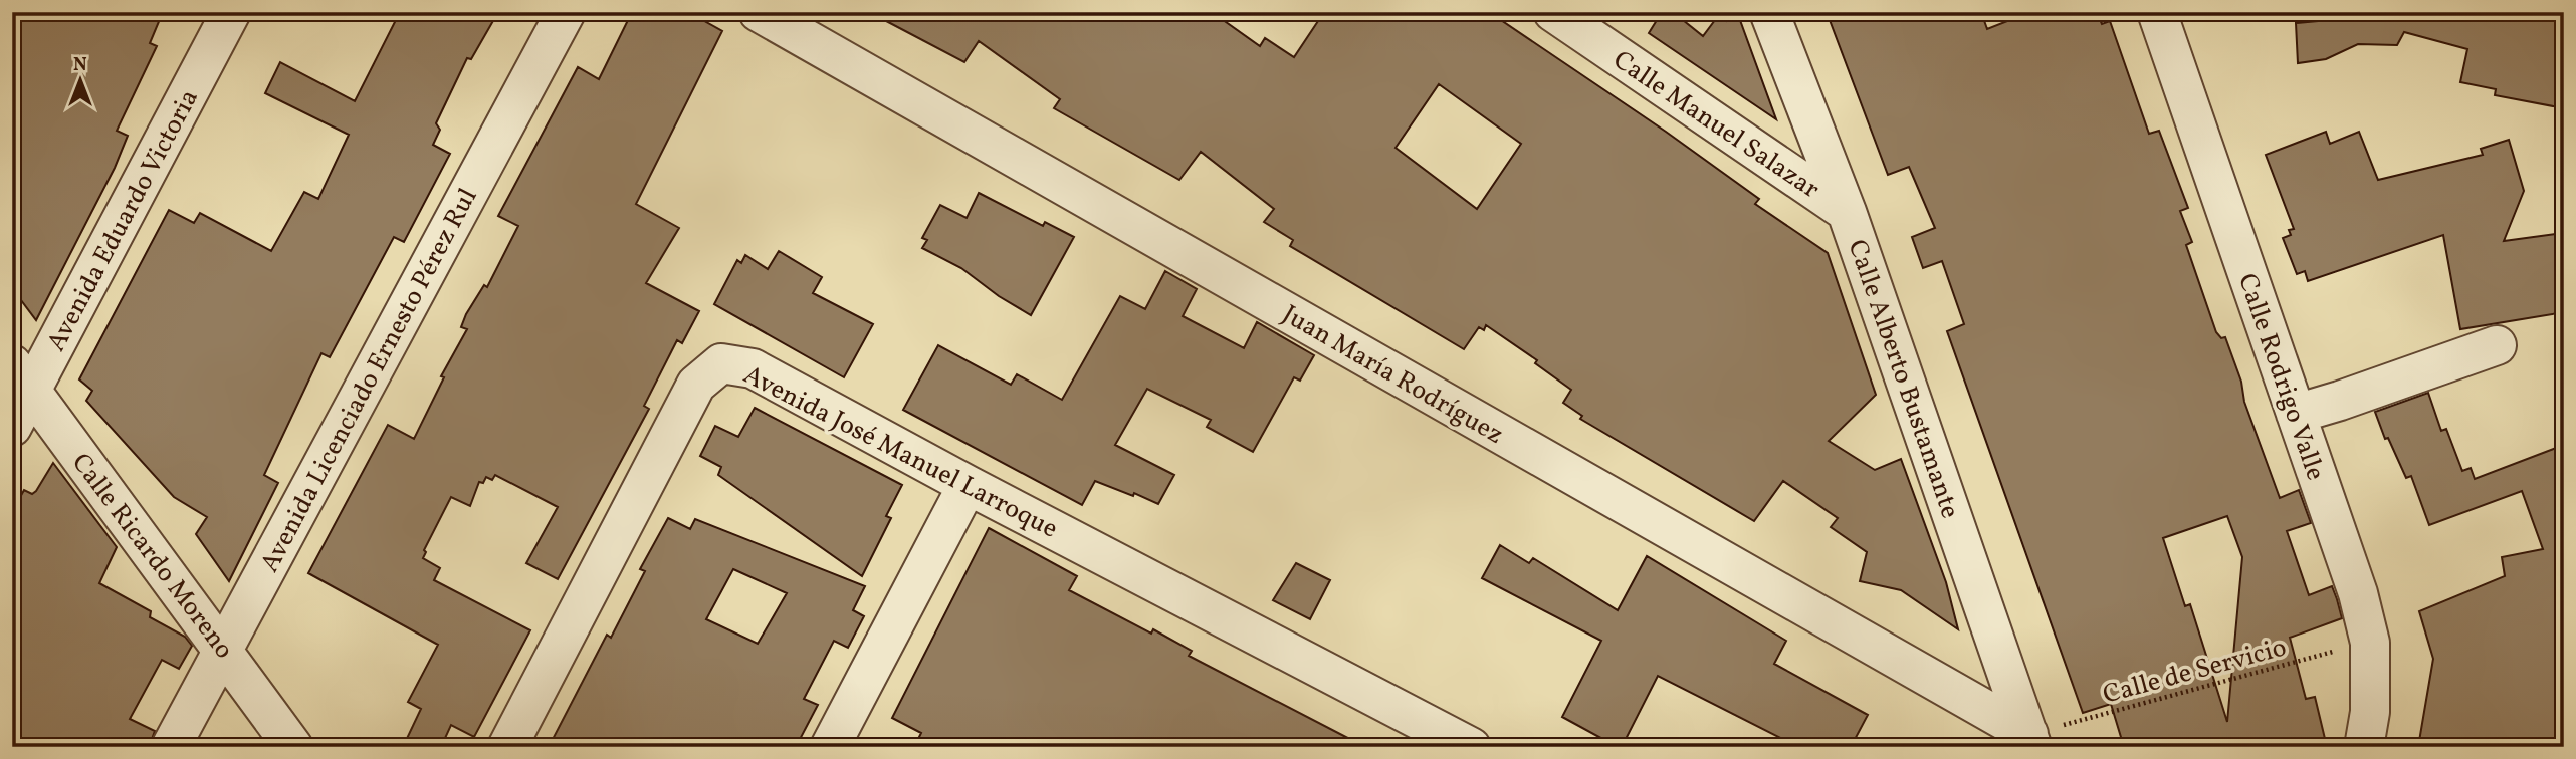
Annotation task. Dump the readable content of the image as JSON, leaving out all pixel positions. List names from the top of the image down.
{
  "streets": {
    "street": [
      "Calle Manuel Salazar",
      "Avenida Eduardo Victoria",
      "Juan María Rodríguez",
      "Calle Rodrigo Valle",
      "Calle Alberto Bustamante",
      "Avenida Licenciado Ernesto Pérez Rul",
      "Avenida José Manuel Larroque",
      "Calle Ricardo Moreno"
    ],
    "path": ["Calle de Servicio"]
  },
  "crossings": [
    ["Calle Manuel Salazar", "Calle Alberto Bustamante"],
    ["Avenida Eduardo Victoria", "Calle Ricardo Moreno"],
    ["Juan María Rodríguez", "Calle Alberto Bustamante"],
    ["Juan María Rodríguez", "Calle de Servicio"],
    ["Calle Rodrigo Valle", "Calle de Servicio"],
    ["Calle Alberto Bustamante", "Calle de Servicio"],
    ["Avenida Licenciado Ernesto Pérez Rul", "Calle Ricardo Moreno"]
  ],
  "north": "top"
}
